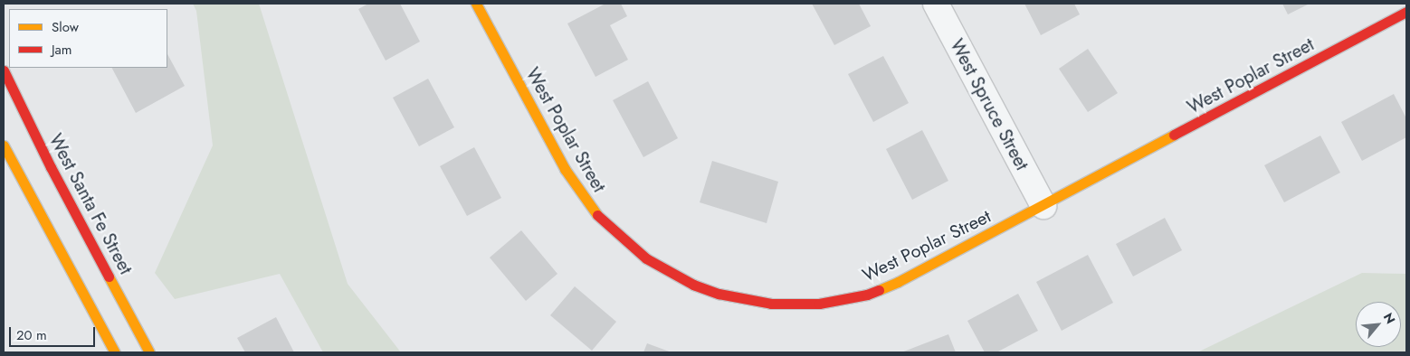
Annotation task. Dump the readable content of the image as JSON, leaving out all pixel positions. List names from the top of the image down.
{
  "streets": {
    "street": ["West Poplar Street", "West Spruce Street", "West Santa Fe Street"]
  },
  "crossings": [
    ["West Poplar Street", "West Spruce Street"]
  ],
  "legend": ["Slow", "Jam"],
  "scale_bar": "20 m",
  "north": "top right"
}
